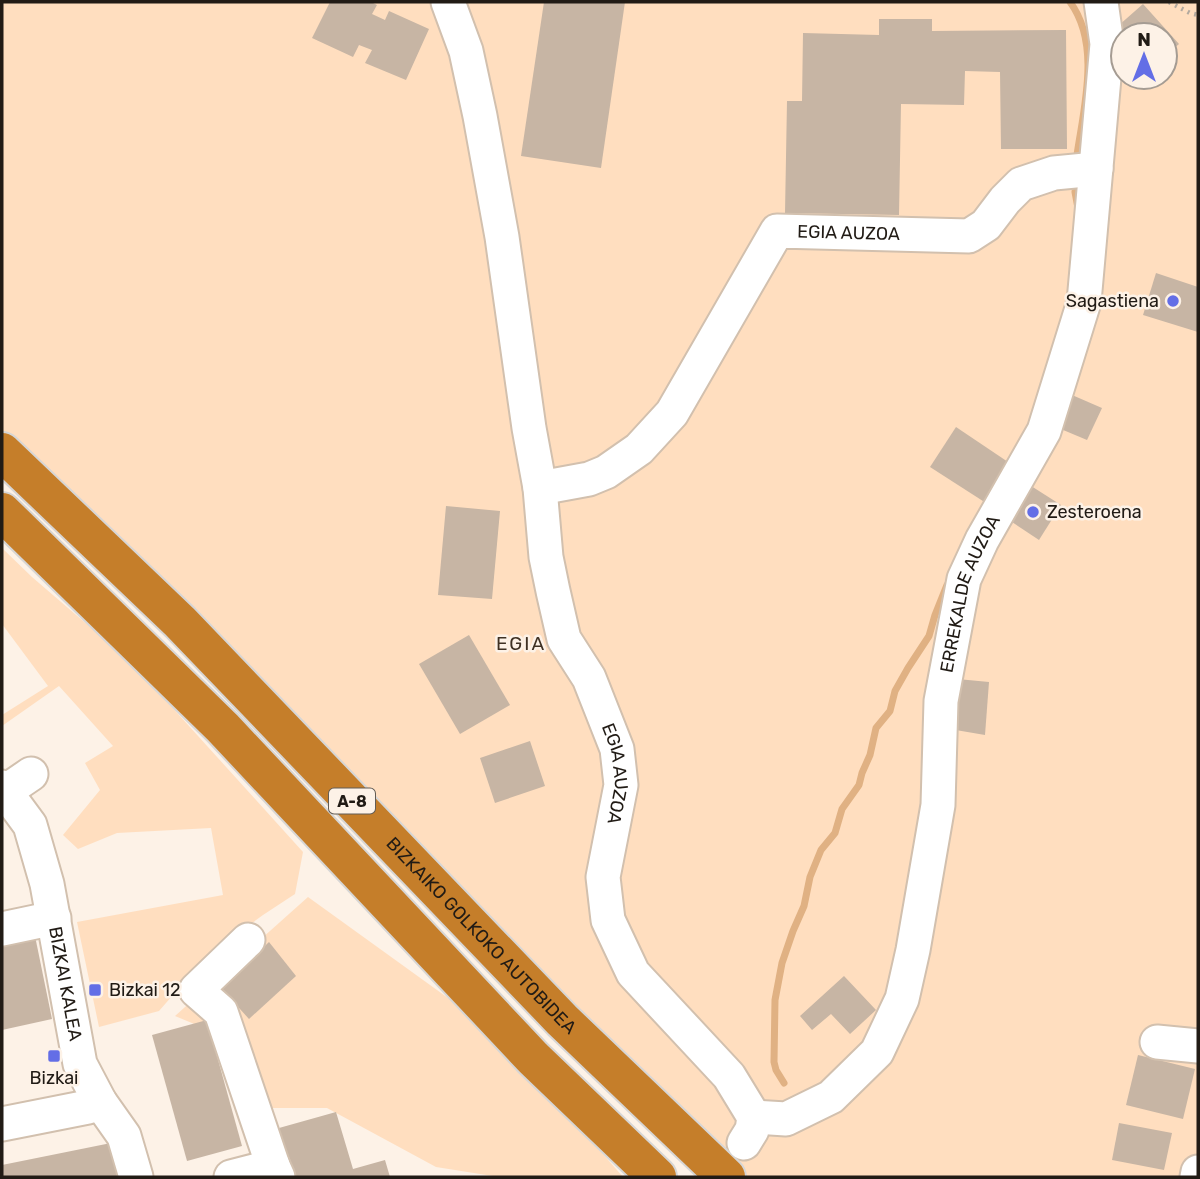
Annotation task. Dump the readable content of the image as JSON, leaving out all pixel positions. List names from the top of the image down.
{
  "streets": {
    "highway": ["A-8", "BIZKAIKO GOLKOKO AUTOBIDEA"],
    "street": ["EGIA AUZOA", "ERREKALDE AUZOA", "BIZKAI KALEA"]
  },
  "crossings": [
    ["EGIA AUZOA", "ERREKALDE AUZOA"]
  ],
  "districts": ["EGIA"],
  "places": {
    "other": ["Sagastiena", "Zesteroena"],
    "transit": ["Bizkai 12", "Bizkai"]
  },
  "north": "top"
}
